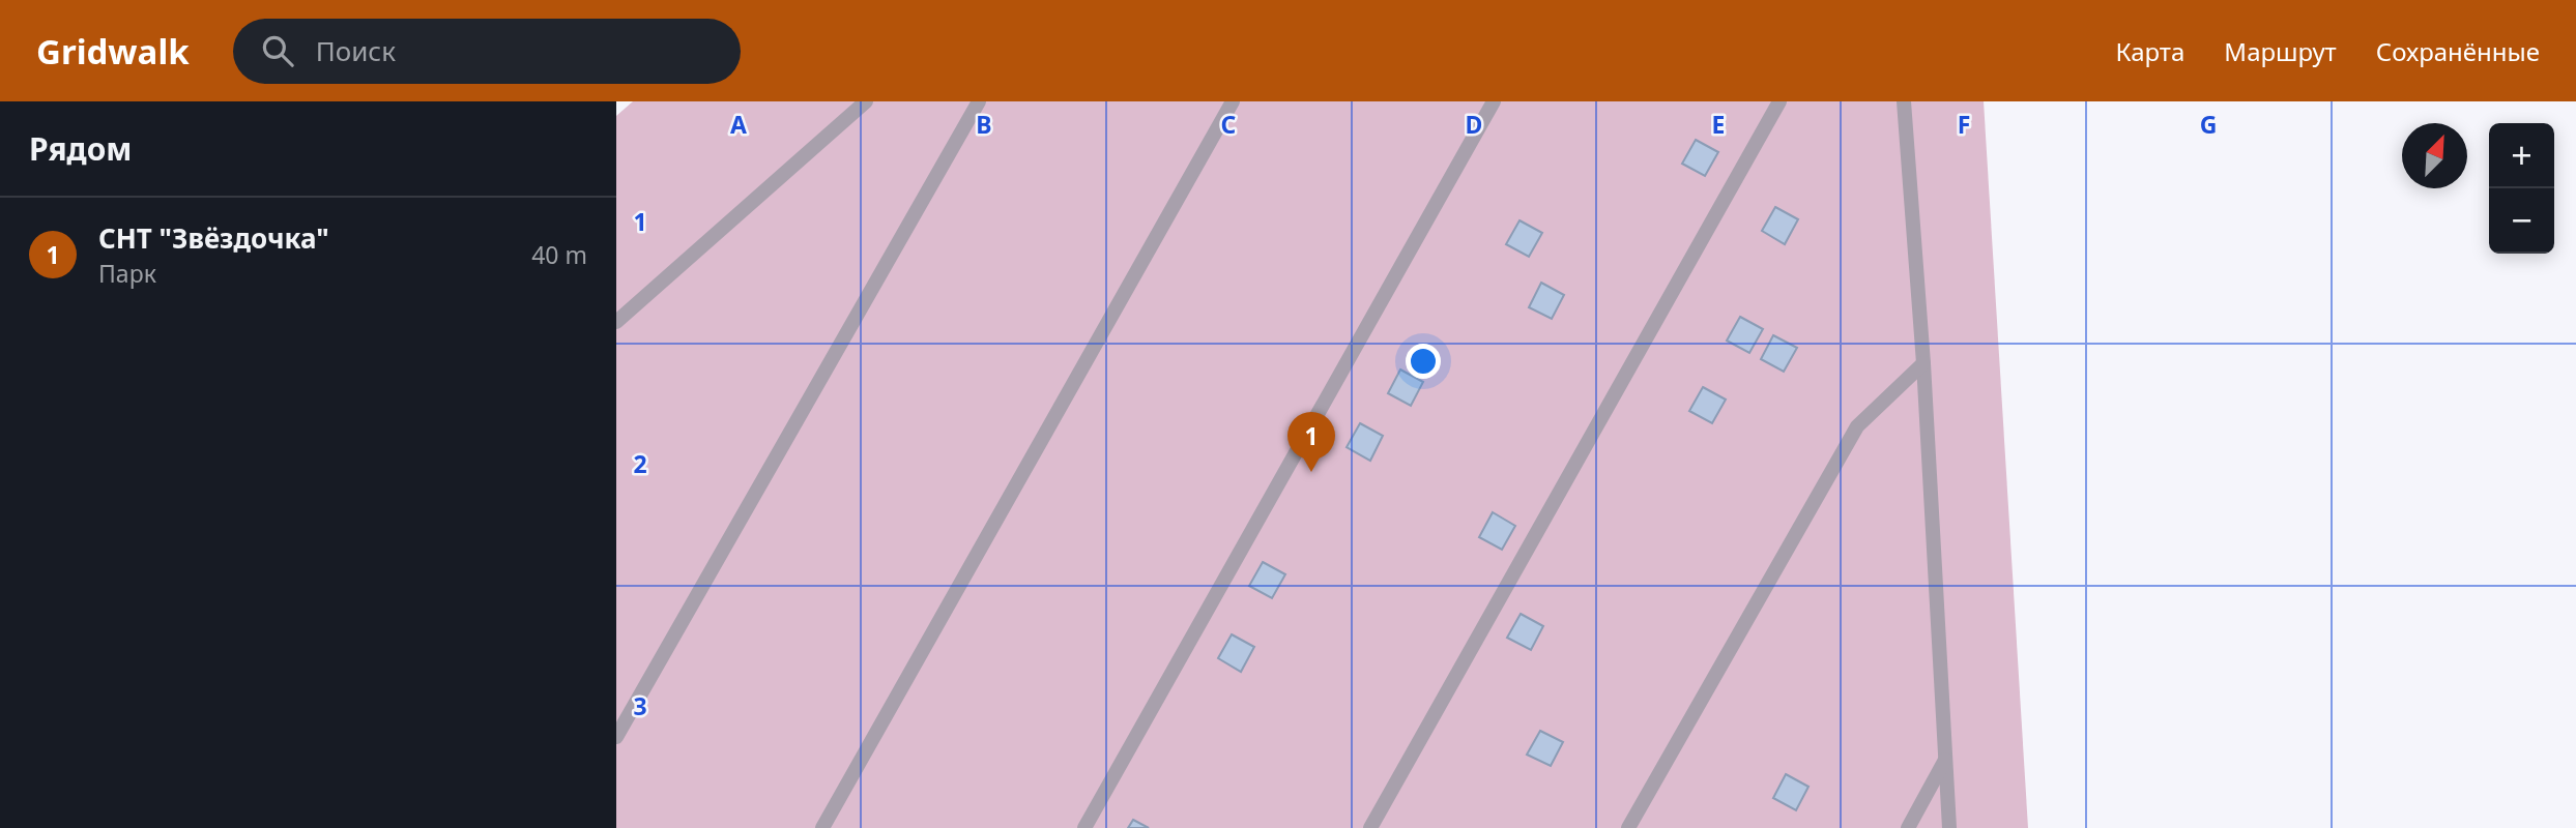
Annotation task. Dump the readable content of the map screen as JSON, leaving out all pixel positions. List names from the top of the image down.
{
  "north": "top right",
  "page": {
    "header": "Gridwalk",
    "search": "Поиск",
    "nav": ["Карта", "Маршрут", "Сохранённые"],
    "heading": "Рядом",
    "map_buttons": ["+", "−"],
    "list": [
      {
        "mark": "1",
        "name": "СНТ \"Звёздочка\"",
        "note": "Парк",
        "value": "40 m"
      }
    ],
    "pins": "1"
  },
  "grid": {
    "columns": [
      "A",
      "B",
      "C",
      "D",
      "E",
      "F",
      "G"
    ],
    "rows": ["1", "2", "3"]
  }
}
